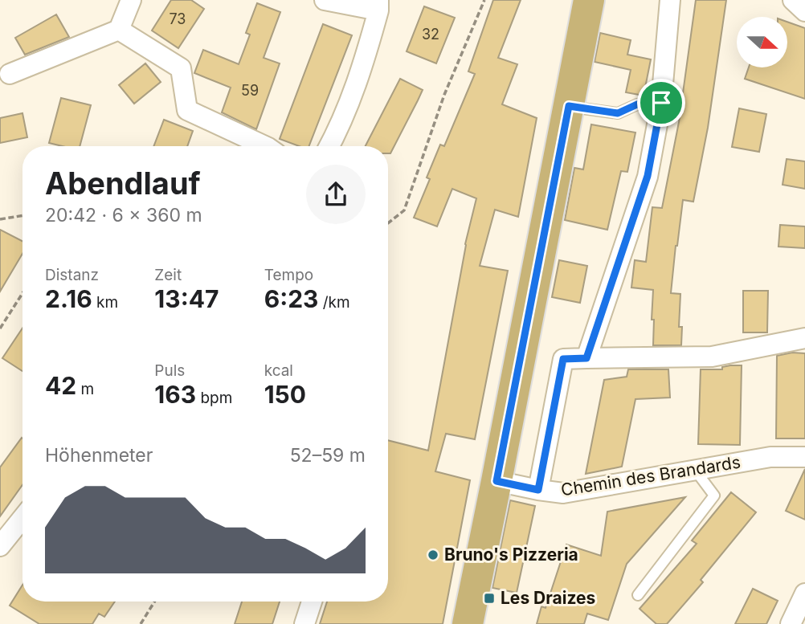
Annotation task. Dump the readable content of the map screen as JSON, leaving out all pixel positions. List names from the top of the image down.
{
  "streets": {
    "street": ["Chemin des Brandards"]
  },
  "places": {
    "other": ["Bruno's Pizzeria"],
    "transit": ["Les Draizes"]
  },
  "house_numbers": ["73", "32", "59"],
  "north": "right",
  "page": {
    "heading": ["Abendlauf", "20:42 · 6 × 360 m"],
    "stats": [
      ["Distanz", "2.16 km"],
      ["Zeit", "13:47"],
      ["Tempo", "6:23 /km"],
      ["42 m"],
      ["Puls", "163 bpm"],
      ["kcal", "150"]
    ],
    "chart": ["Höhenmeter", "52–59 m"]
  }
}
